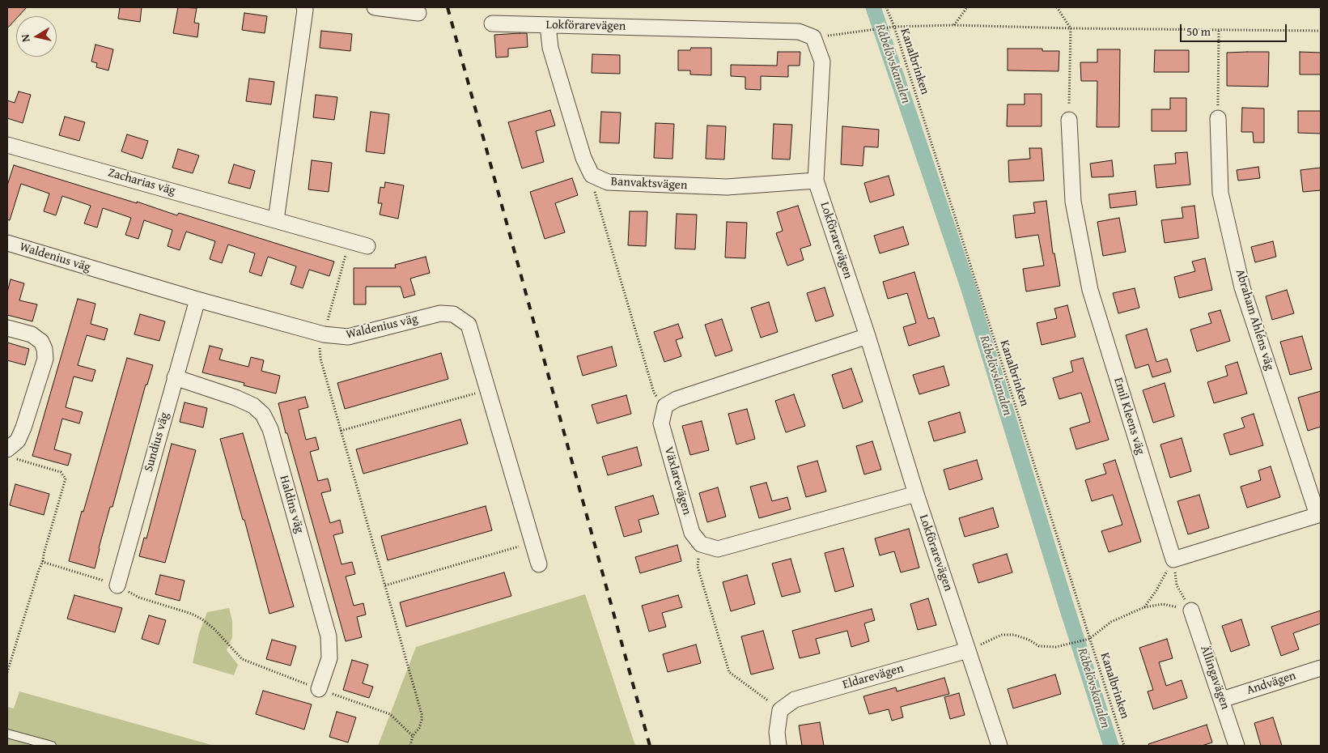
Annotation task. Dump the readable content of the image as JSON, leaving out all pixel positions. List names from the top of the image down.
{
  "streets": {
    "street": [
      "Lokförarevägen",
      "Zacharias väg",
      "Banvaktsvägen",
      "Waldenius väg",
      "Abraham Ahléns väg",
      "Emil Kleens väg",
      "Sundius väg",
      "Växlarevägen",
      "Haldins väg",
      "Eldarevägen",
      "Ällingavägen",
      "Andvägen"
    ],
    "path": ["Kanalbrinken"]
  },
  "crossings": [
    ["Lokförarevägen", "Banvaktsvägen"],
    ["Lokförarevägen", "Eldarevägen"],
    ["Waldenius väg", "Sundius väg"],
    ["Sundius väg", "Haldins väg"],
    ["Ällingavägen", "Andvägen"]
  ],
  "water": ["Råbelövskanalen"],
  "scale_bar": "50 m",
  "north": "left"
}
